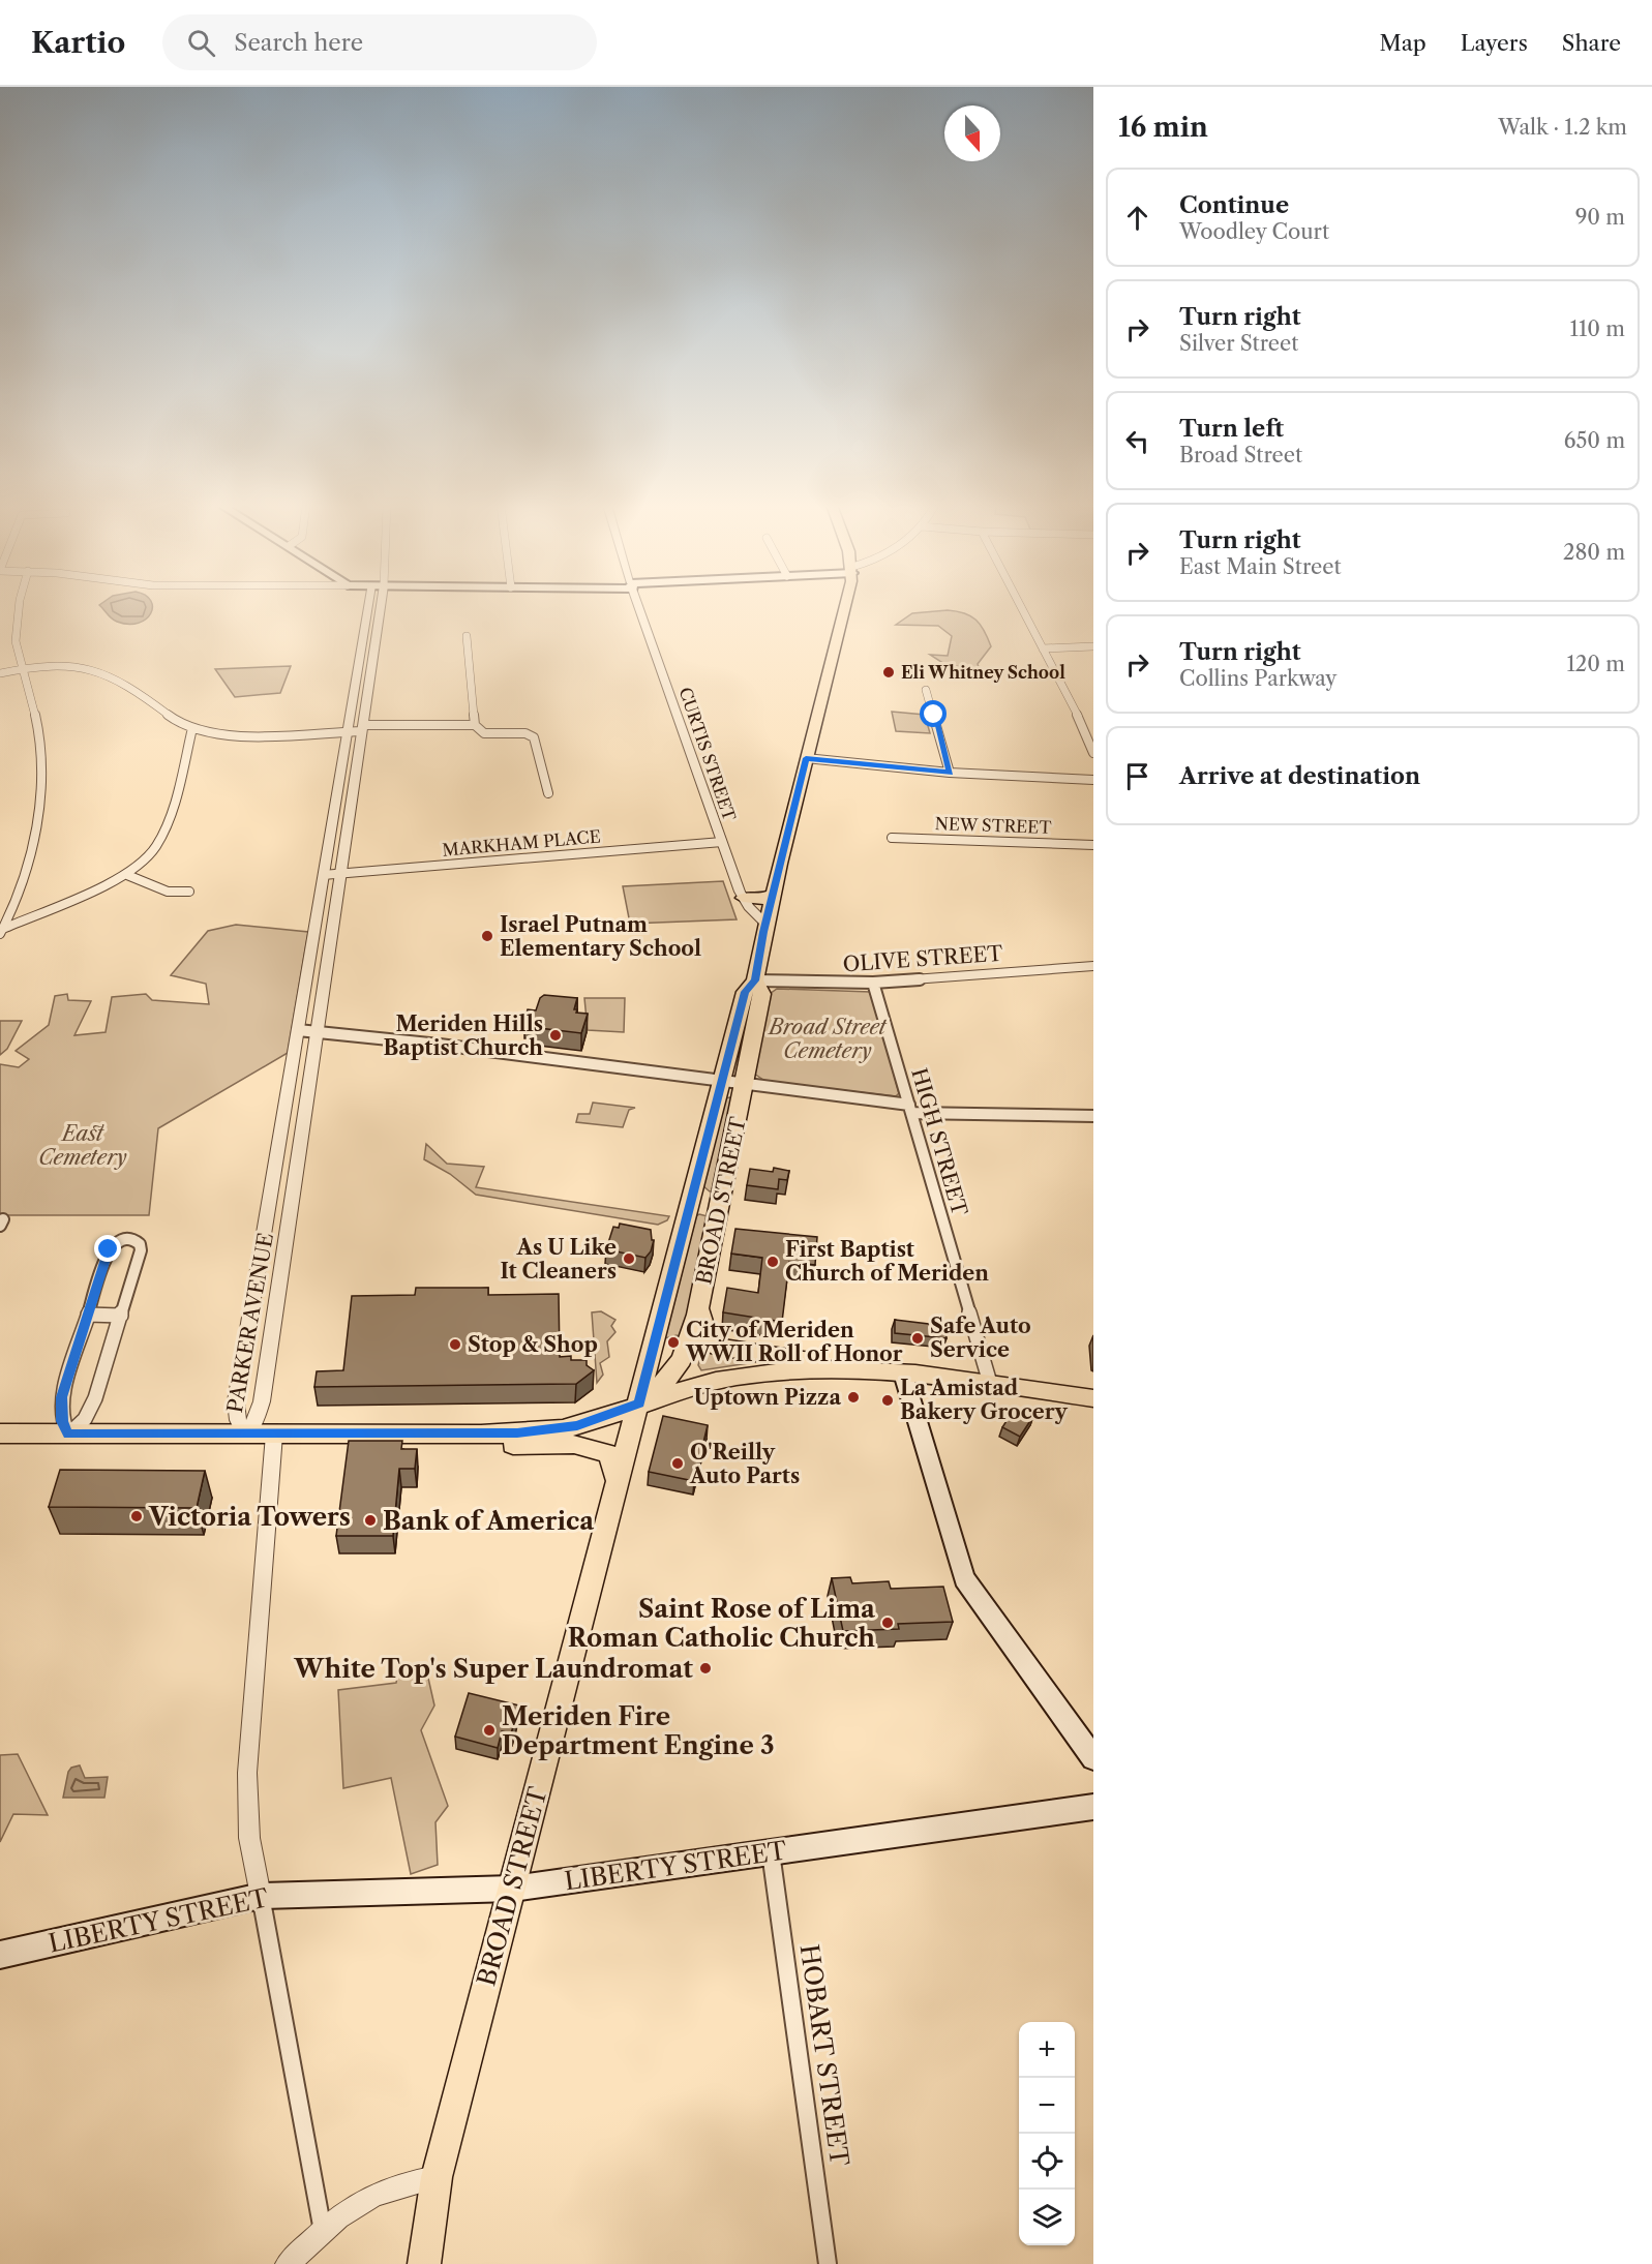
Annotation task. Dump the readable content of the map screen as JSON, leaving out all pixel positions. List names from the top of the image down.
{
  "streets": {
    "main road": ["BROAD STREET", "LIBERTY STREET"],
    "street": [
      "CURTIS STREET",
      "NEW STREET",
      "MARKHAM PLACE",
      "OLIVE STREET",
      "HIGH STREET",
      "PARKER AVENUE",
      "HOBART STREET"
    ]
  },
  "crossings": [
    ["CURTIS STREET", "MARKHAM PLACE"],
    ["CURTIS STREET", "BROAD STREET"],
    ["MARKHAM PLACE", "PARKER AVENUE"],
    ["OLIVE STREET", "HIGH STREET"],
    ["OLIVE STREET", "BROAD STREET"],
    ["BROAD STREET", "LIBERTY STREET"],
    ["LIBERTY STREET", "HOBART STREET"]
  ],
  "parks": ["Broad Street Cemetery", "East Cemetery"],
  "places": [
    "Eli Whitney School",
    "Israel Putnam Elementary School",
    "Meriden Hills Baptist Church",
    "As U Like It Cleaners",
    "First Baptist Church of Meriden",
    "Safe Auto Service",
    "City of Meriden WWII Roll of Honor",
    "Stop & Shop",
    "Uptown Pizza",
    "La Amistad Bakery Grocery",
    "O'Reilly Auto Parts",
    "Victoria Towers",
    "Bank of America",
    "Saint Rose of Lima Roman Catholic Church",
    "White Top's Super Laundromat",
    "Meriden Fire Department Engine 3"
  ],
  "north": "bottom",
  "page": {
    "header": "Kartio",
    "search": "Search here",
    "nav": ["Map", "Layers", "Share"],
    "heading": ["16 min", "Walk · 1.2 km"],
    "list": [
      ["Continue", "Woodley Court", "90 m"],
      ["Turn right", "Silver Street", "110 m"],
      ["Turn left", "Broad Street", "650 m"],
      ["Turn right", "East Main Street", "280 m"],
      ["Turn right", "Collins Parkway", "120 m"],
      "Arrive at destination"
    ],
    "map_buttons": ["+", "−"]
  }
}
